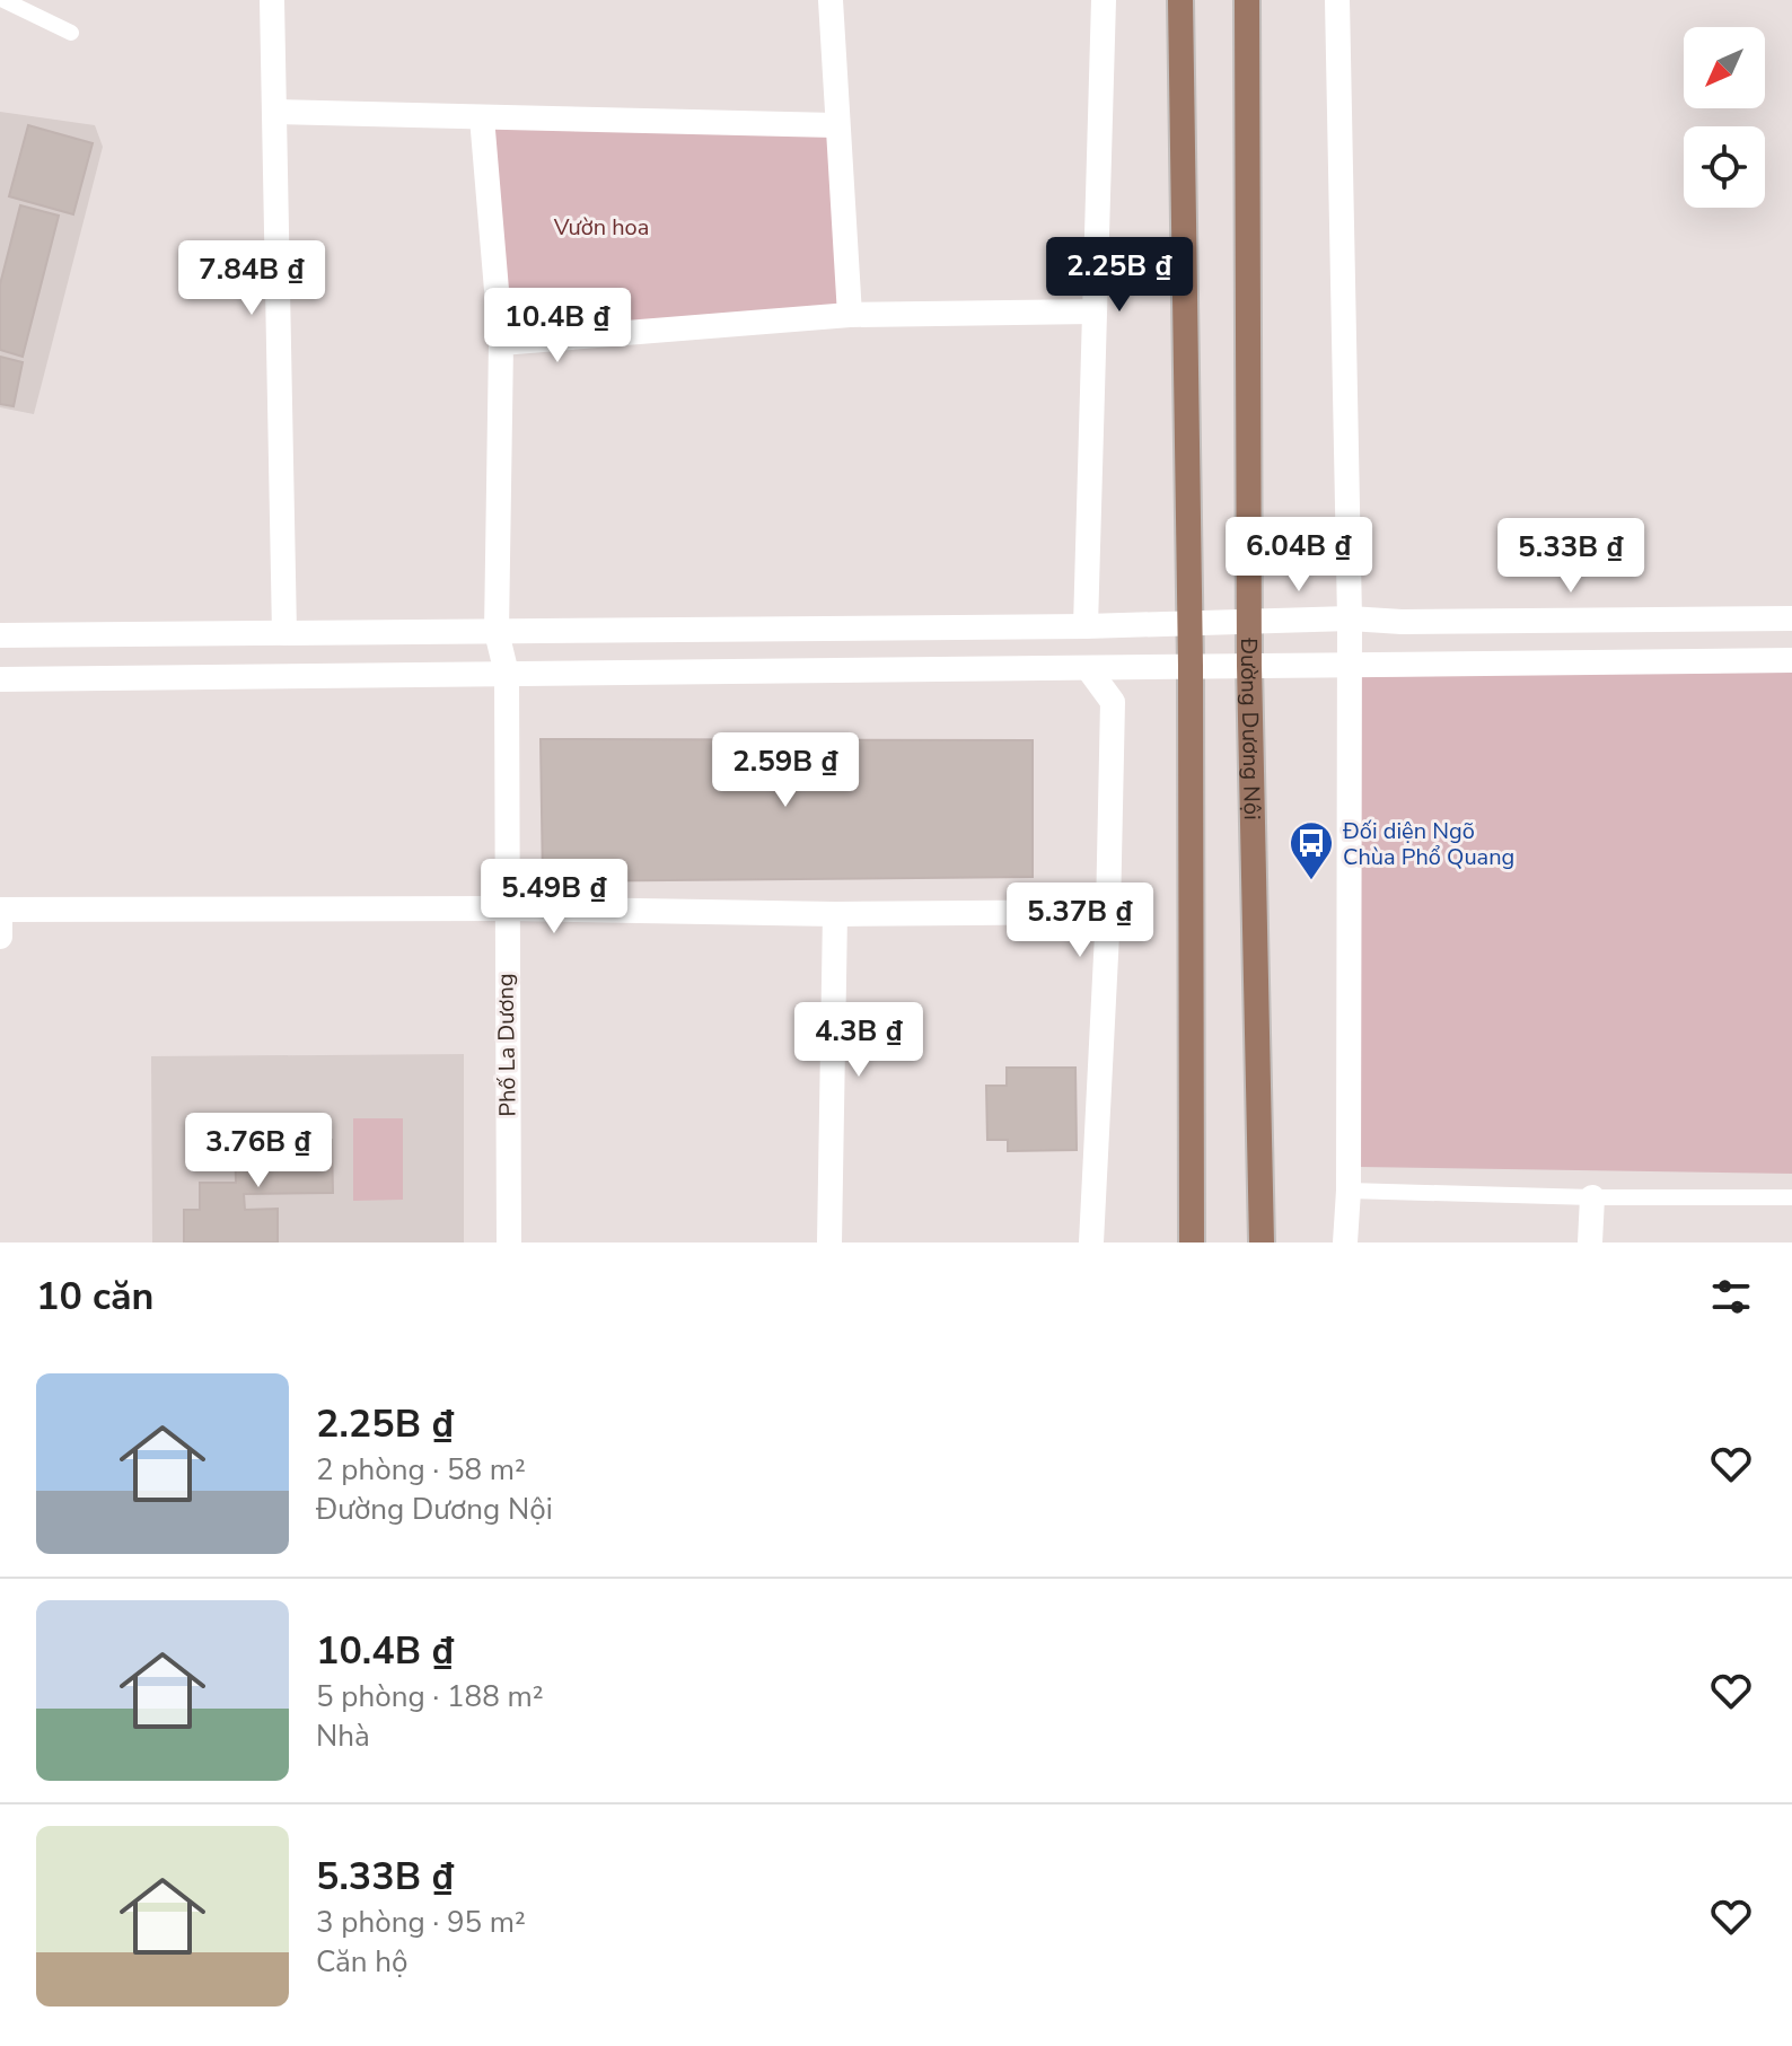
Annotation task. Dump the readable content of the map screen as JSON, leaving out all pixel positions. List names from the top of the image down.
{
  "streets": {
    "main road": ["Đường Dương Nội"],
    "street": ["Phố La Dương"]
  },
  "parks": ["Vườn hoa"],
  "places": {
    "bus stop": ["Đối diện Ngõ Chùa Phổ Quang"]
  },
  "north": "bottom left",
  "page": {
    "price": [
      "2.25B ₫",
      "7.84B ₫",
      "10.4B ₫",
      "6.04B ₫",
      "5.33B ₫",
      "2.59B ₫",
      "5.49B ₫",
      "5.37B ₫",
      "4.3B ₫",
      "3.76B ₫"
    ],
    "heading": "10 căn",
    "list": [
      {
        "name": "2.25B ₫",
        "note": "2 phòng · 58 m² · Đường Dương Nội"
      },
      {
        "name": "10.4B ₫",
        "note": "5 phòng · 188 m² · Nhà"
      },
      {
        "name": "5.33B ₫",
        "note": "3 phòng · 95 m² · Căn hộ"
      }
    ]
  }
}
